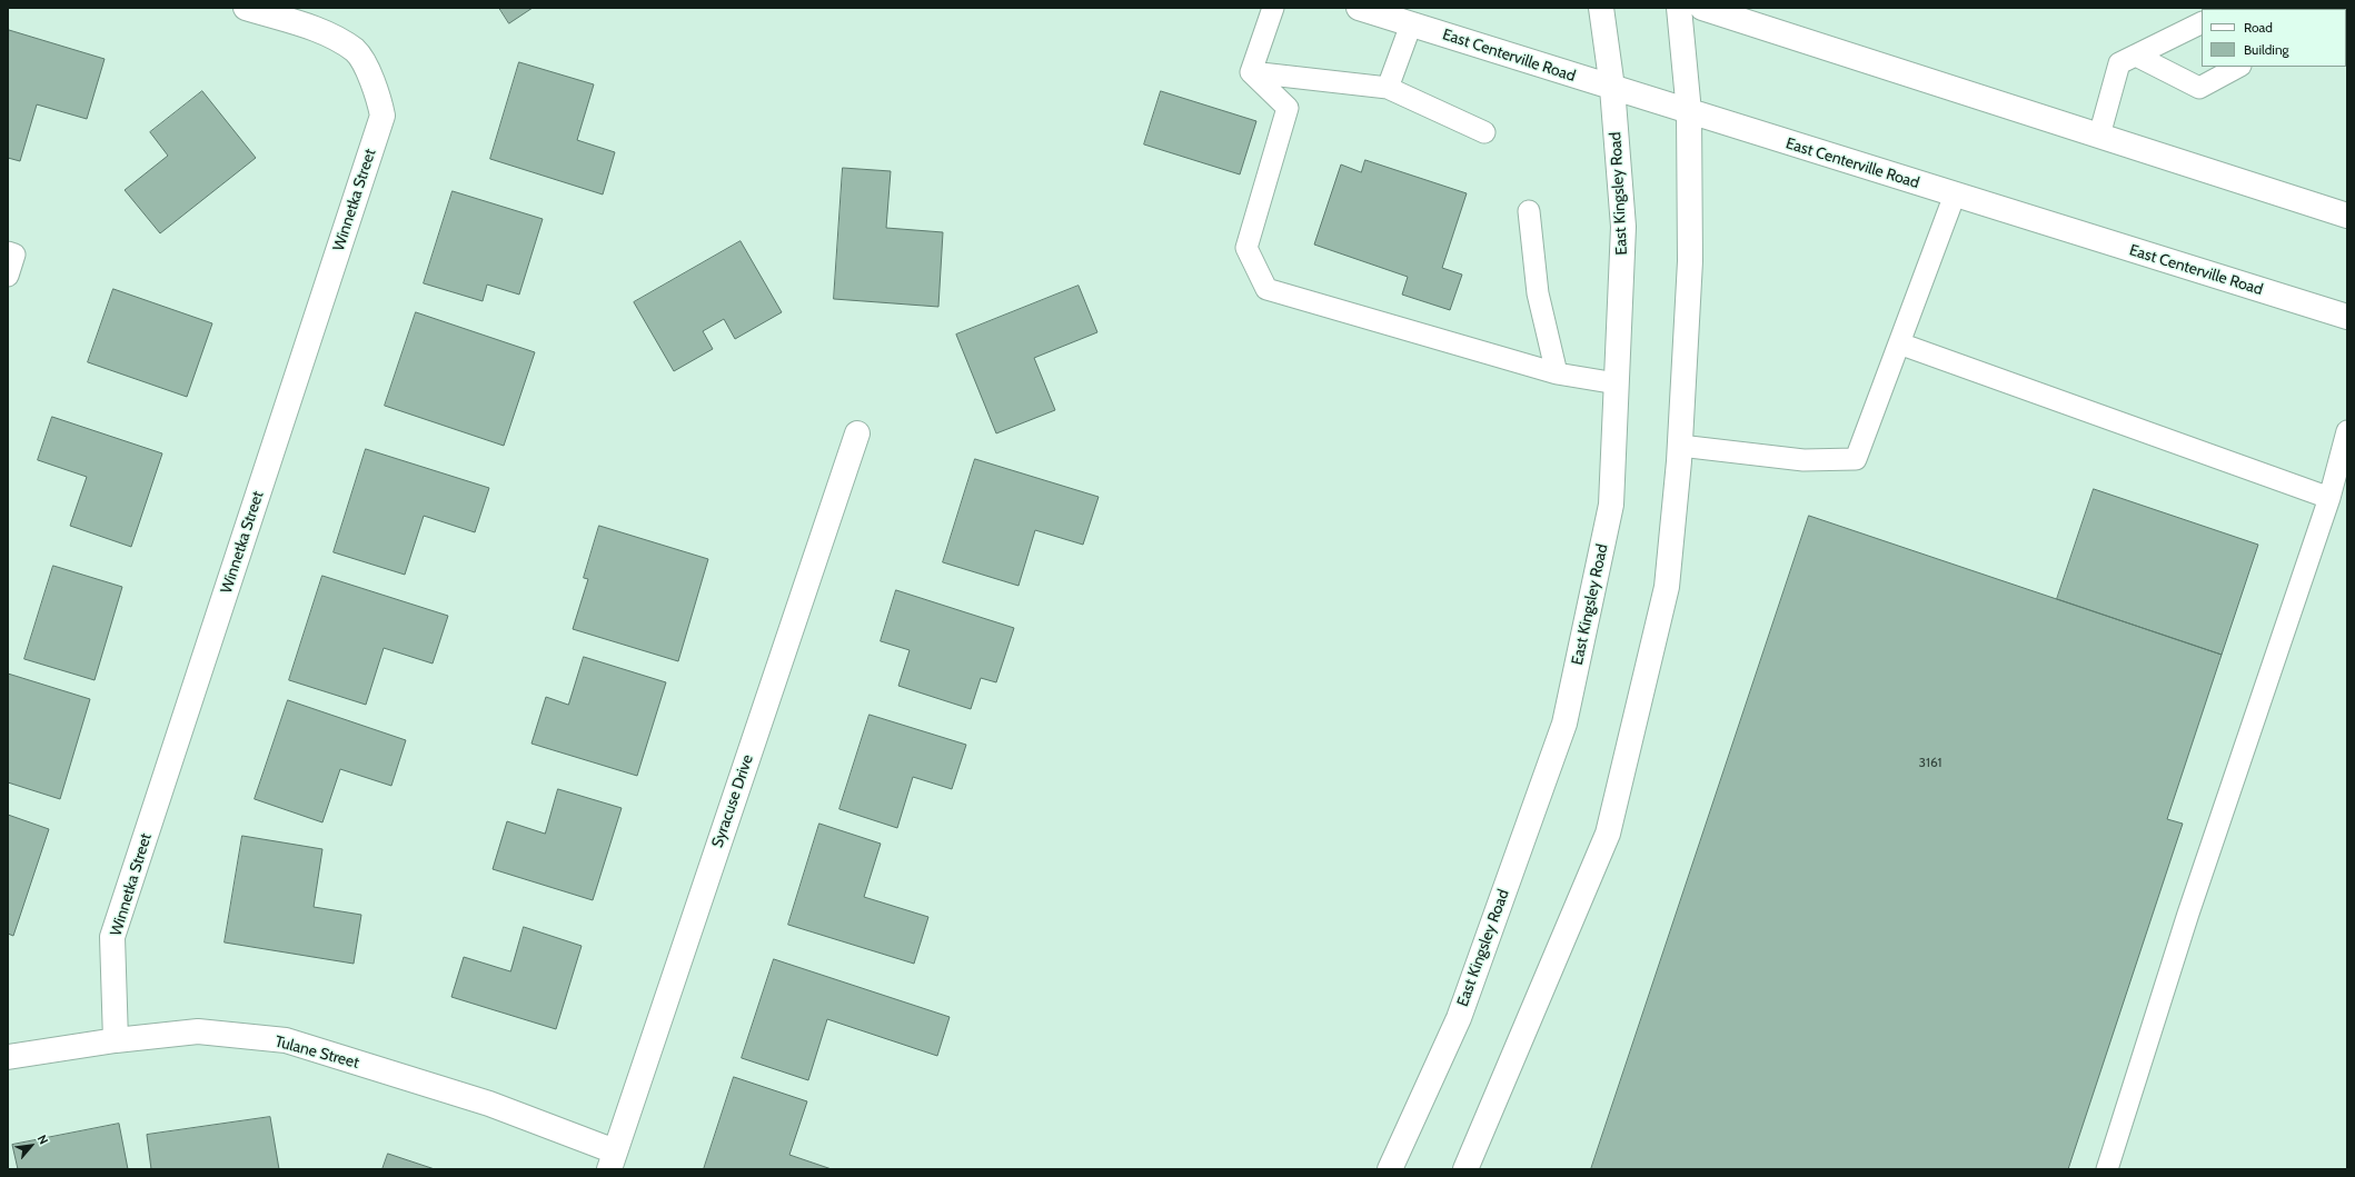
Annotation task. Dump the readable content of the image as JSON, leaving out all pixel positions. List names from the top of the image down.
{
  "streets": {
    "main road": [
      "East Centerville Road",
      "East Kingsley Road",
      "Winnetka Street",
      "Syracuse Drive",
      "Tulane Street"
    ]
  },
  "crossings": [
    ["East Centerville Road", "East Kingsley Road"],
    ["Winnetka Street", "Tulane Street"],
    ["Syracuse Drive", "Tulane Street"]
  ],
  "house_numbers": ["3161"],
  "legend": ["Road", "Building"],
  "north": "top right"
}
